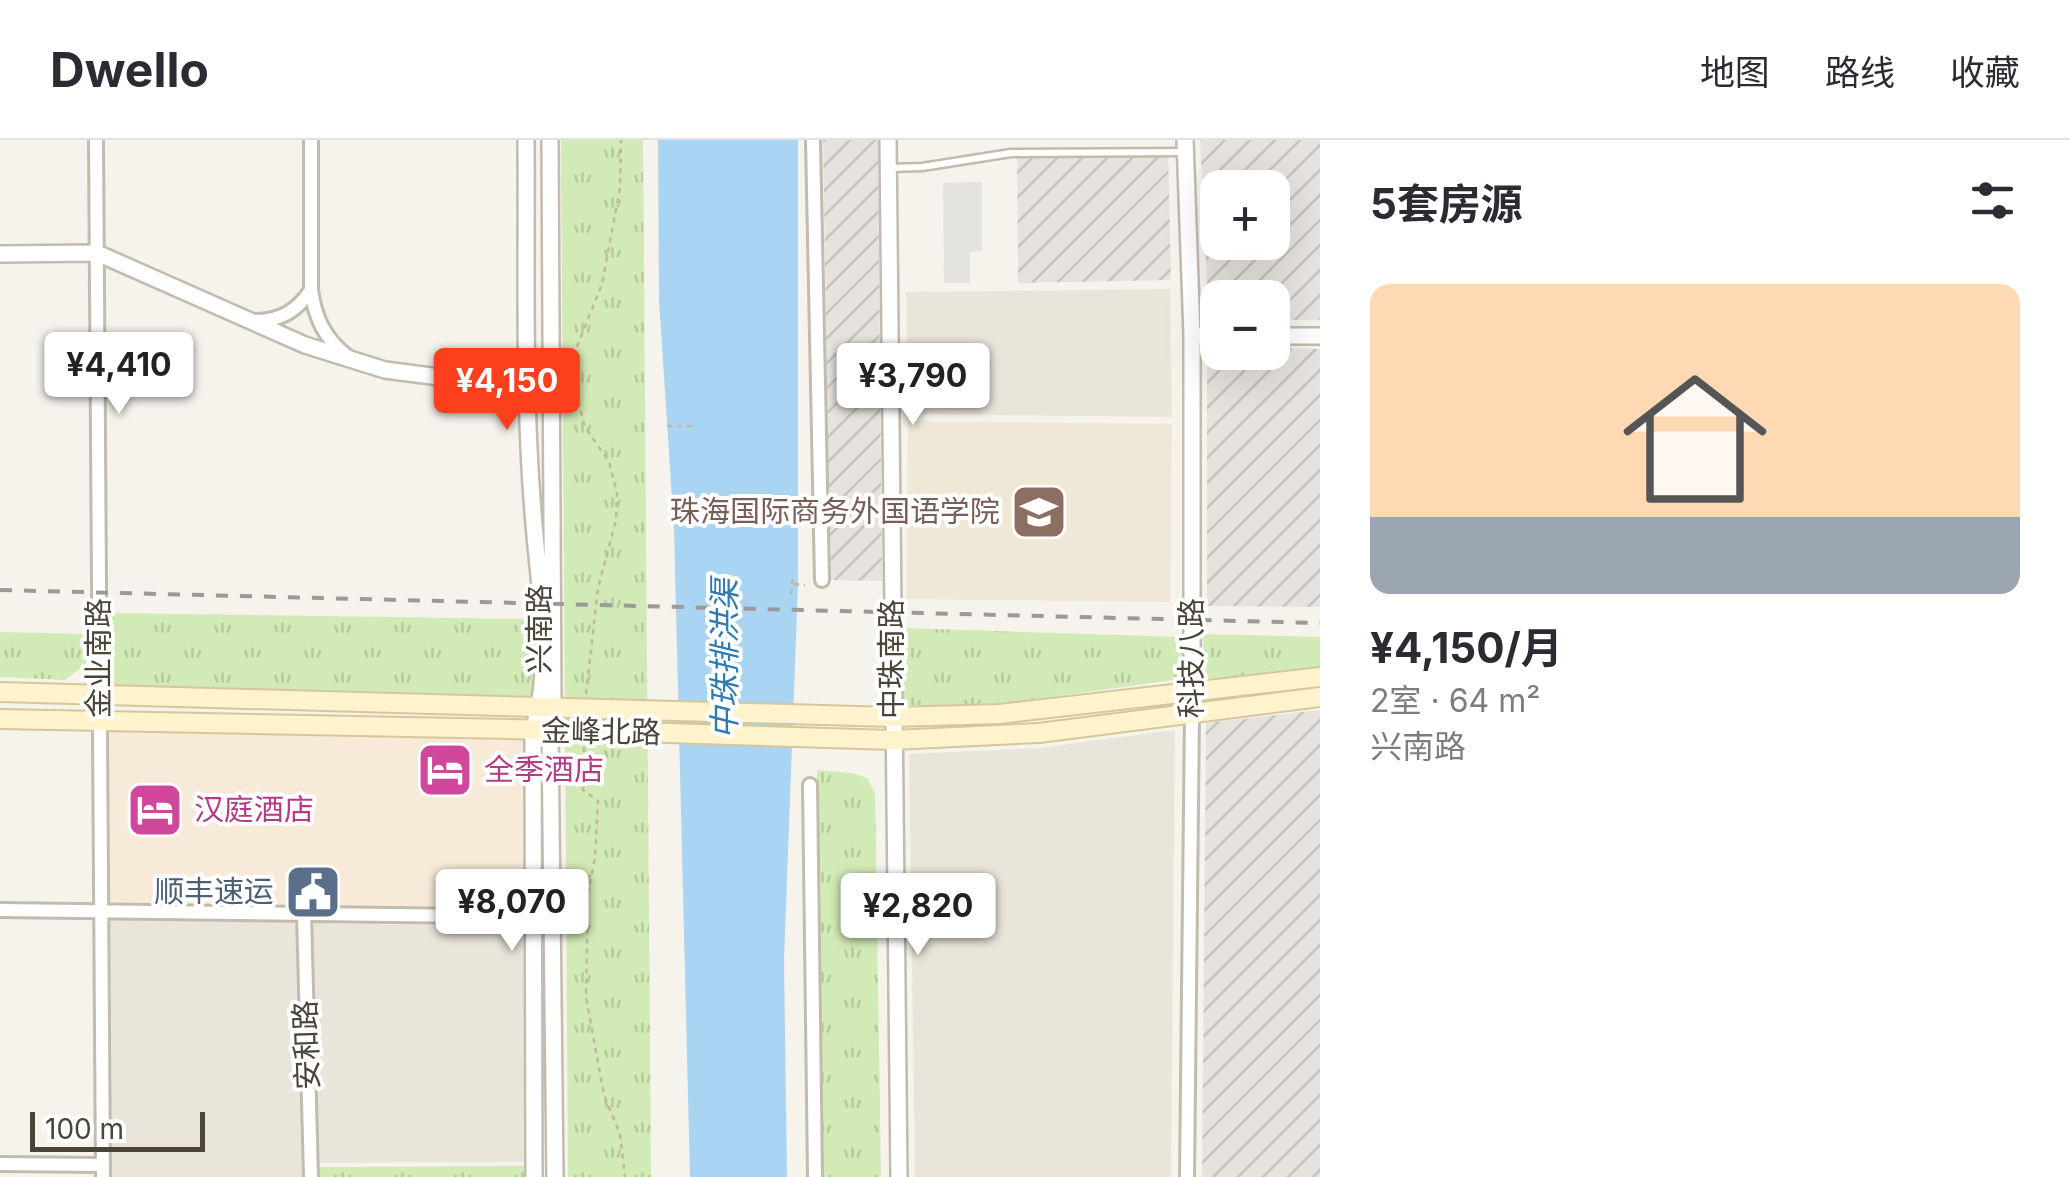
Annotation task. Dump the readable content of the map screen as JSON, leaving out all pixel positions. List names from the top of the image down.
{
  "streets": {
    "main road": ["金峰北路"],
    "street": [
      "兴南路",
      "金业南路",
      "科技八路",
      "中珠南路",
      "安和路"
    ]
  },
  "crossings": [
    ["兴南路", "金峰北路"],
    ["金业南路", "金峰北路"],
    ["科技八路", "金峰北路"],
    ["中珠南路", "金峰北路"]
  ],
  "water": ["中珠排洪渠"],
  "places": {
    "school or university": ["珠海国际商务外国语学院"],
    "hotel": ["全季酒店", "汉庭酒店"],
    "public building": ["顺丰速运"]
  },
  "scale_bar": "100 m",
  "page": {
    "header": "Dwello",
    "nav": ["地图", "路线", "收藏"],
    "heading": "5套房源",
    "map_buttons": ["+", "−"],
    "list": [
      {
        "name": "¥4,150/月",
        "note": "2室 · 64 m² · 兴南路"
      }
    ],
    "price": [
      "¥4,410",
      "¥3,790",
      "¥4,150",
      "¥8,070",
      "¥2,820"
    ],
    "scale": "100 m"
  }
}
